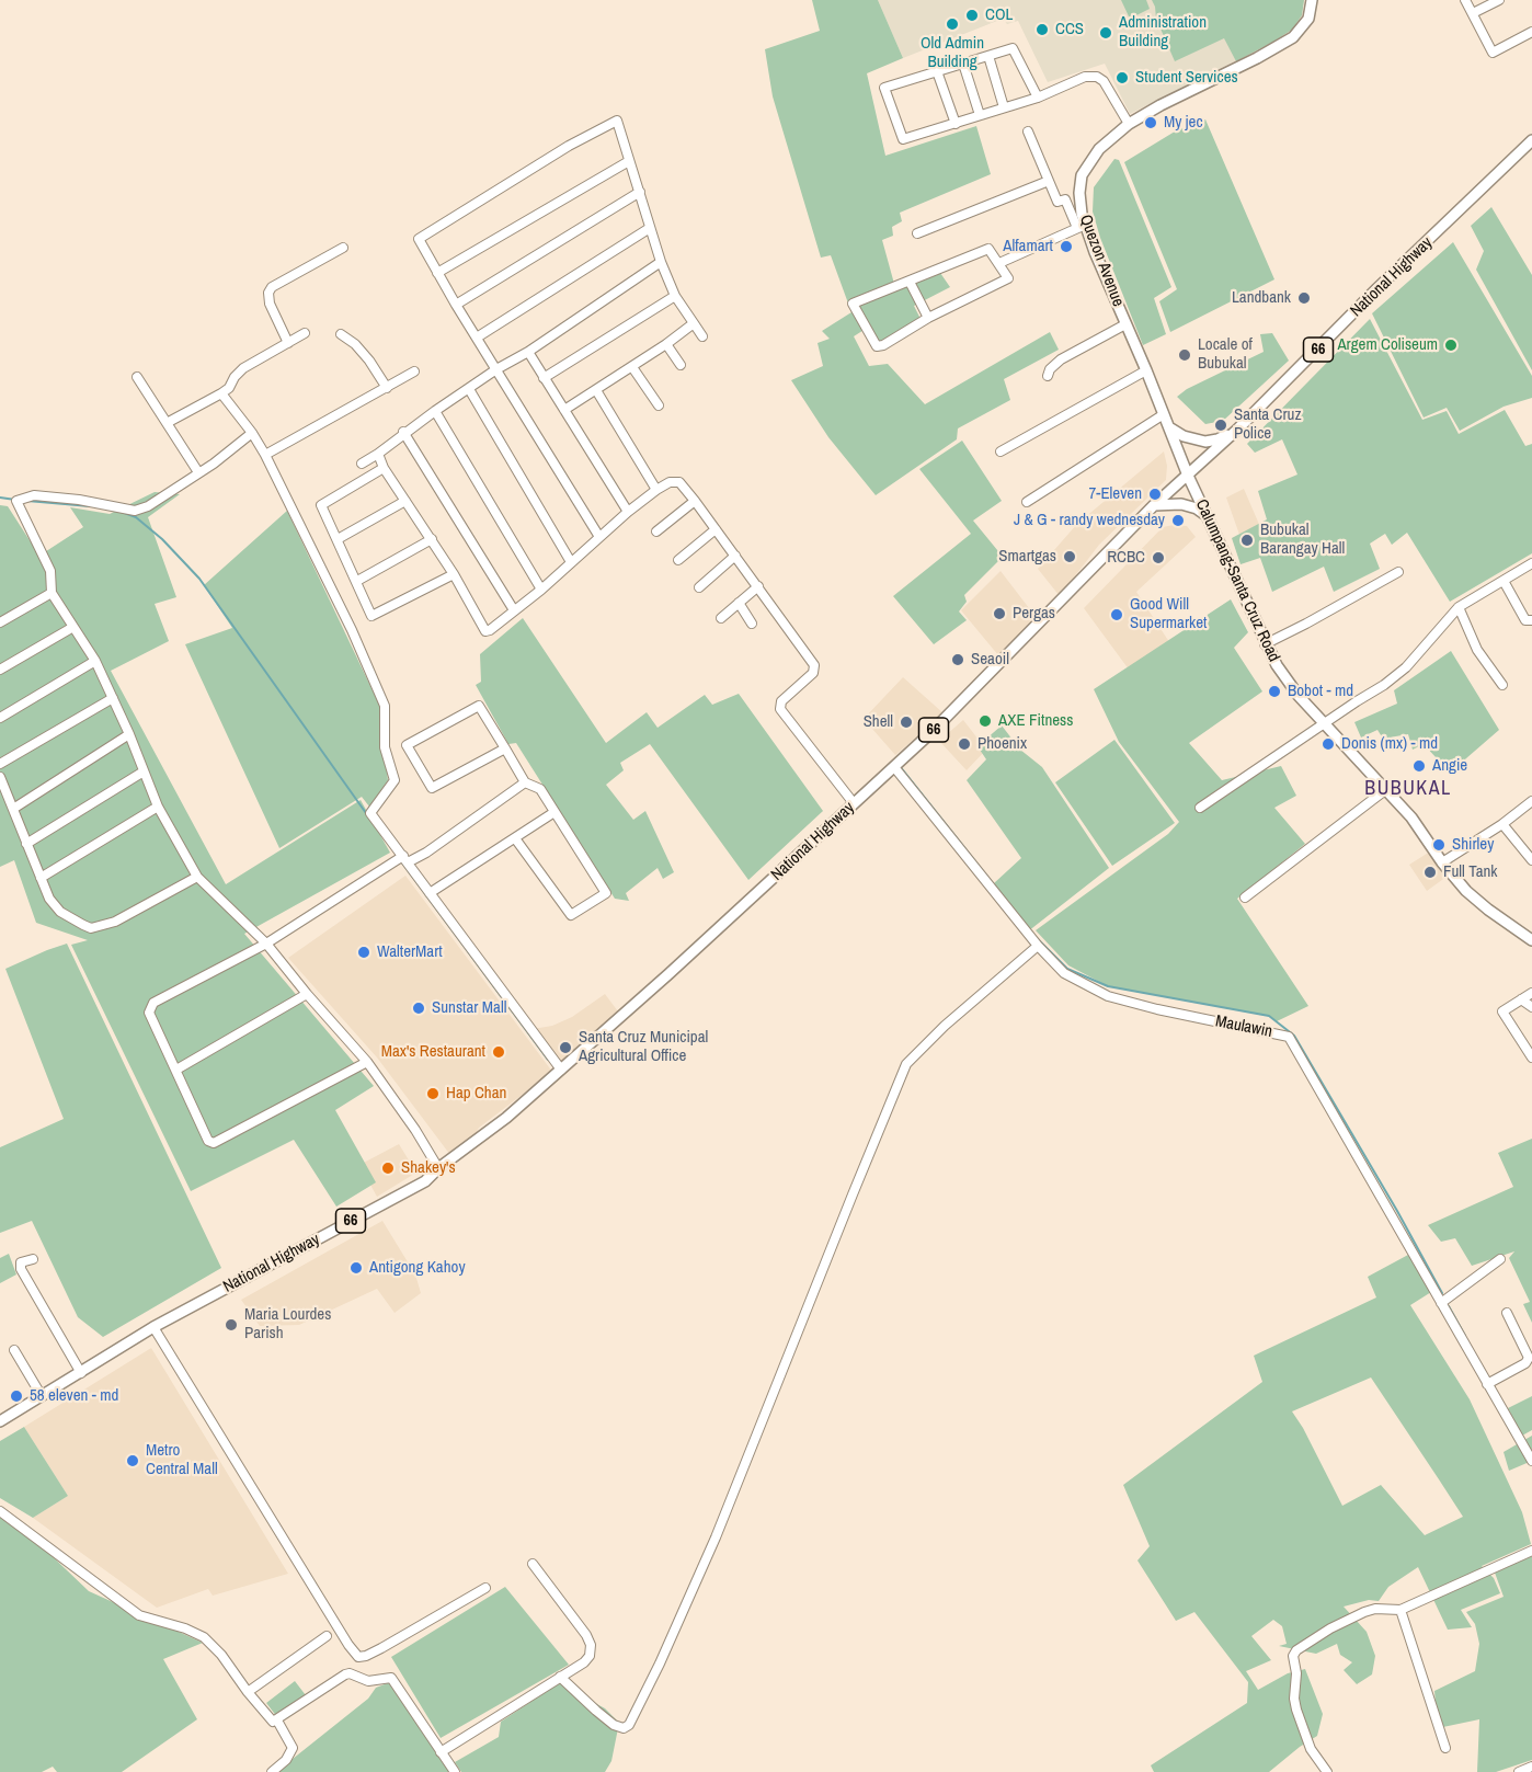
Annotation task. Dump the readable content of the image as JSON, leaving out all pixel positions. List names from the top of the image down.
{
  "streets": {
    "main road": [
      "Quezon Avenue",
      "National Highway",
      "66",
      "Calumpang-Santa Cruz Road"
    ],
    "street": ["Maulawin"]
  },
  "crossings": [
    ["Quezon Avenue", "National Highway"],
    ["Quezon Avenue", "Calumpang-Santa Cruz Road"],
    ["National Highway", "Calumpang-Santa Cruz Road"],
    ["National Highway", "Maulawin"]
  ],
  "districts": ["BUBUKAL"],
  "places": [
    "COL",
    "Old Admin Building",
    "CCS",
    "Administration Building",
    "Student Services",
    "My jec",
    "Alfamart",
    "Landbank",
    "Argem Coliseum",
    "Locale of Bubukal",
    "Santa Cruz Police",
    "7-Eleven",
    "J & G - randy wednesday",
    "Bubukal Barangay Hall",
    "Smartgas",
    "RCBC",
    "Pergas",
    "Good Will Supermarket",
    "Seaoil",
    "Bobot - md",
    "AXE Fitness",
    "Shell",
    "Phoenix",
    "Donis (mx) - md",
    "Angie",
    "Shirley",
    "Full Tank",
    "WalterMart",
    "Sunstar Mall",
    "Santa Cruz Municipal Agricultural Office",
    "Max's Restaurant",
    "Hap Chan",
    "Shakey's",
    "Antigong Kahoy",
    "Maria Lourdes Parish",
    "58 eleven - md",
    "Metro Central Mall"
  ]
}
